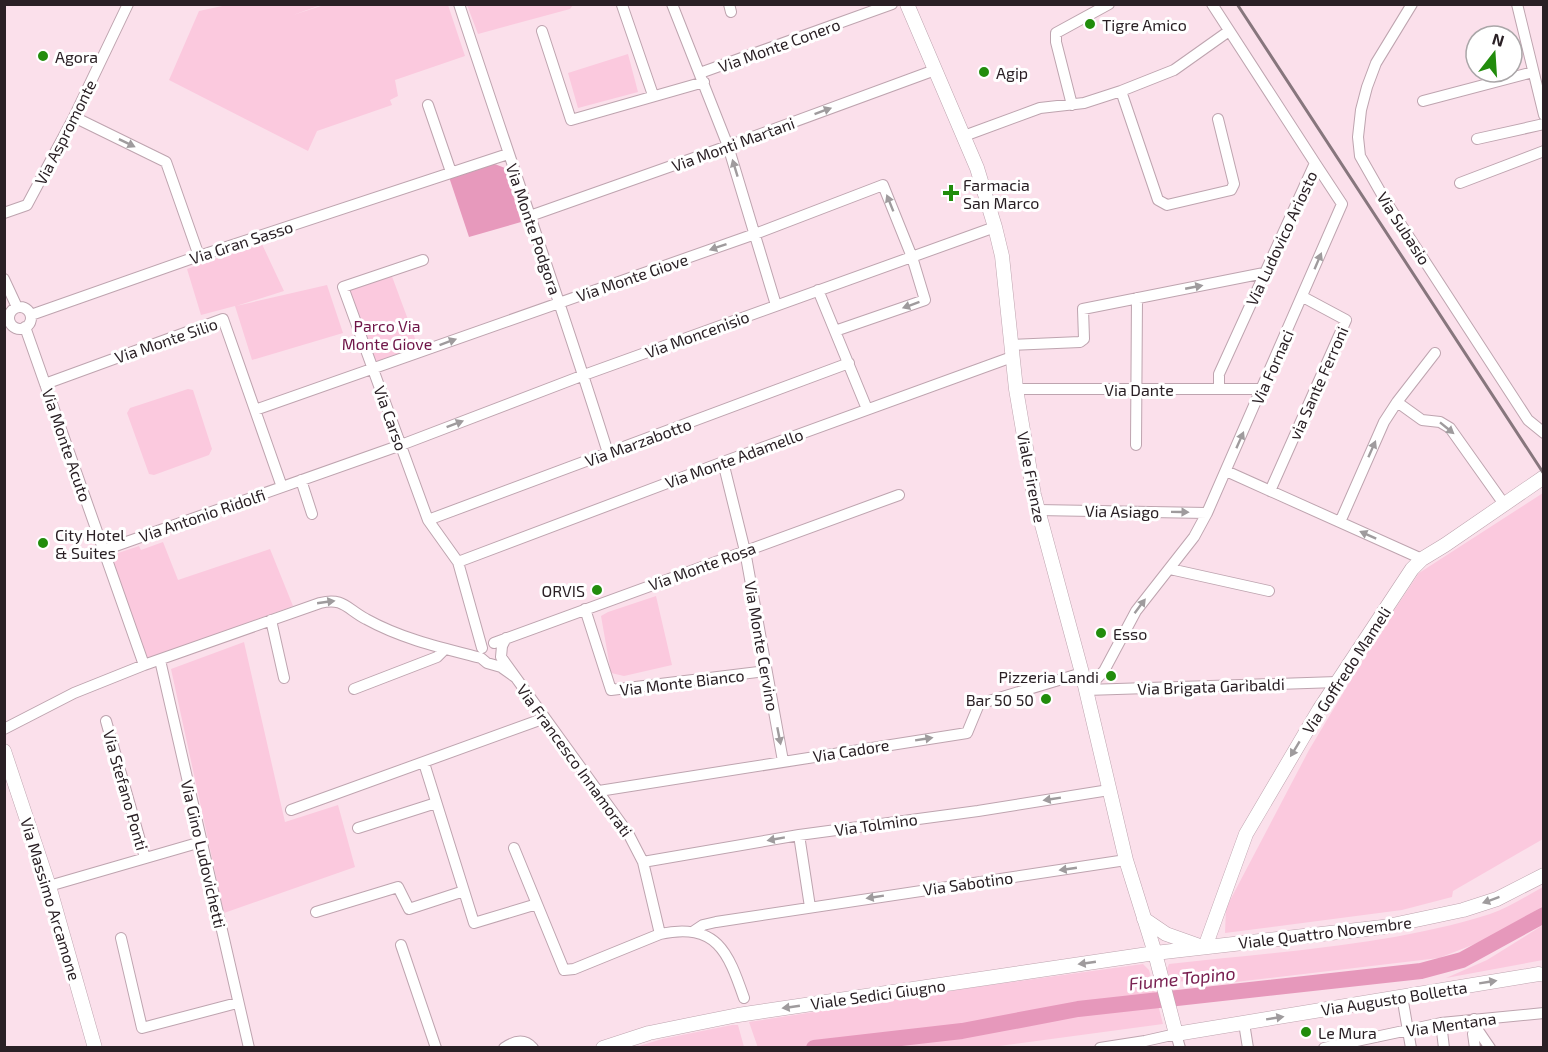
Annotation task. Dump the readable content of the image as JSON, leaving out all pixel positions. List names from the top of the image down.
{
  "streets": {
    "main road": [
      "Viale Firenze",
      "Via Goffredo Mameli",
      "Via Massimo Arcamone",
      "Viale Quattro Novembre",
      "Viale Sedici Giugno",
      "Via Augusto Bolletta"
    ],
    "street": [
      "Via Monte Conero",
      "Via Aspromonte",
      "Via Monti Martani",
      "Via Subasio",
      "Via Monte Podgora",
      "Via Ludovico Ariosto",
      "Via Gran Sasso",
      "Via Monte Giove",
      "Via Moncenisio",
      "Via Monte Silio",
      "Via Fornaci",
      "via Sante Ferroni",
      "Via Dante",
      "Via Carso",
      "Via Marzabotto",
      "Via Monte Acuto",
      "Via Monte Adamello",
      "Via Asiago",
      "Via Antonio Ridolfi",
      "Via Monte Rosa",
      "Via Monte Cervino",
      "Via Monte Bianco",
      "Via Brigata Garibaldi",
      "Via Cadore",
      "Via Francesco Innamorati",
      "Via Stefano Ponti",
      "Via Tolmino",
      "Via Gino Ludovichetti",
      "Via Sabotino",
      "Via Mentana"
    ]
  },
  "crossings": [
    ["Via Monti Martani", "Via Monte Podgora"],
    ["Via Monti Martani", "Viale Firenze"],
    ["Via Monte Podgora", "Via Gran Sasso"],
    ["Via Monte Podgora", "Via Monte Giove"],
    ["Via Monte Podgora", "Via Moncenisio"],
    ["Via Monte Podgora", "Via Marzabotto"],
    ["Via Ludovico Ariosto", "Via Fornaci"],
    ["Via Ludovico Ariosto", "Via Dante"],
    ["Via Gran Sasso", "Via Monte Acuto"],
    ["Via Monte Giove", "Via Moncenisio"],
    ["Via Monte Giove", "Via Monte Silio"],
    ["Via Monte Giove", "Via Carso"],
    ["Via Moncenisio", "Via Carso"],
    ["Via Moncenisio", "Viale Firenze"],
    ["Via Moncenisio", "Via Antonio Ridolfi"],
    ["Via Monte Silio", "Via Monte Acuto"],
    ["Via Monte Silio", "Via Antonio Ridolfi"],
    ["Via Fornaci", "via Sante Ferroni"],
    ["Via Fornaci", "Via Dante"],
    ["Via Fornaci", "Viale Firenze"],
    ["Via Fornaci", "Via Asiago"],
    ["Via Fornaci", "Via Brigata Garibaldi"],
    ["Via Dante", "Viale Firenze"],
    ["Via Carso", "Via Marzabotto"],
    ["Via Carso", "Via Monte Adamello"],
    ["Via Carso", "Via Antonio Ridolfi"],
    ["Via Carso", "Via Monte Rosa"],
    ["Via Carso", "Via Francesco Innamorati"],
    ["Via Monte Acuto", "Via Antonio Ridolfi"],
    ["Via Monte Acuto", "Via Francesco Innamorati"],
    ["Via Monte Adamello", "Viale Firenze"],
    ["Via Monte Adamello", "Via Monte Cervino"],
    ["Viale Firenze", "Via Asiago"],
    ["Viale Firenze", "Via Brigata Garibaldi"],
    ["Viale Firenze", "Via Cadore"],
    ["Viale Firenze", "Via Tolmino"],
    ["Viale Firenze", "Via Sabotino"],
    ["Viale Firenze", "Viale Quattro Novembre"],
    ["Viale Firenze", "Viale Sedici Giugno"],
    ["Viale Firenze", "Via Augusto Bolletta"],
    ["Via Monte Rosa", "Via Monte Cervino"],
    ["Via Monte Rosa", "Via Monte Bianco"],
    ["Via Monte Rosa", "Via Francesco Innamorati"],
    ["Via Monte Cervino", "Via Monte Bianco"],
    ["Via Monte Cervino", "Via Cadore"],
    ["Via Goffredo Mameli", "Via Brigata Garibaldi"],
    ["Via Goffredo Mameli", "Viale Quattro Novembre"],
    ["Via Cadore", "Via Francesco Innamorati"],
    ["Via Francesco Innamorati", "Via Tolmino"],
    ["Via Francesco Innamorati", "Via Gino Ludovichetti"],
    ["Via Stefano Ponti", "Via Gino Ludovichetti"],
    ["Via Stefano Ponti", "Via Massimo Arcamone"],
    ["Viale Quattro Novembre", "Viale Sedici Giugno"]
  ],
  "one_way": [
    "Via Monti Martani",
    "Via Fornaci",
    "Via Asiago",
    "Via Goffredo Mameli",
    "Via Cadore",
    "Via Tolmino",
    "Via Sabotino",
    "Viale Quattro Novembre",
    "Viale Sedici Giugno",
    "Via Augusto Bolletta"
  ],
  "water": ["Fiume Topino"],
  "parks": ["Parco Via Monte Giove"],
  "places": {
    "other": [
      "Tigre Amico",
      "Agora",
      "Agip",
      "City Hotel & Suites",
      "ORVIS",
      "Esso",
      "Pizzeria Landi",
      "Bar 50 50",
      "Le Mura"
    ],
    "health": ["Farmacia San Marco"]
  },
  "north": "top"
}
